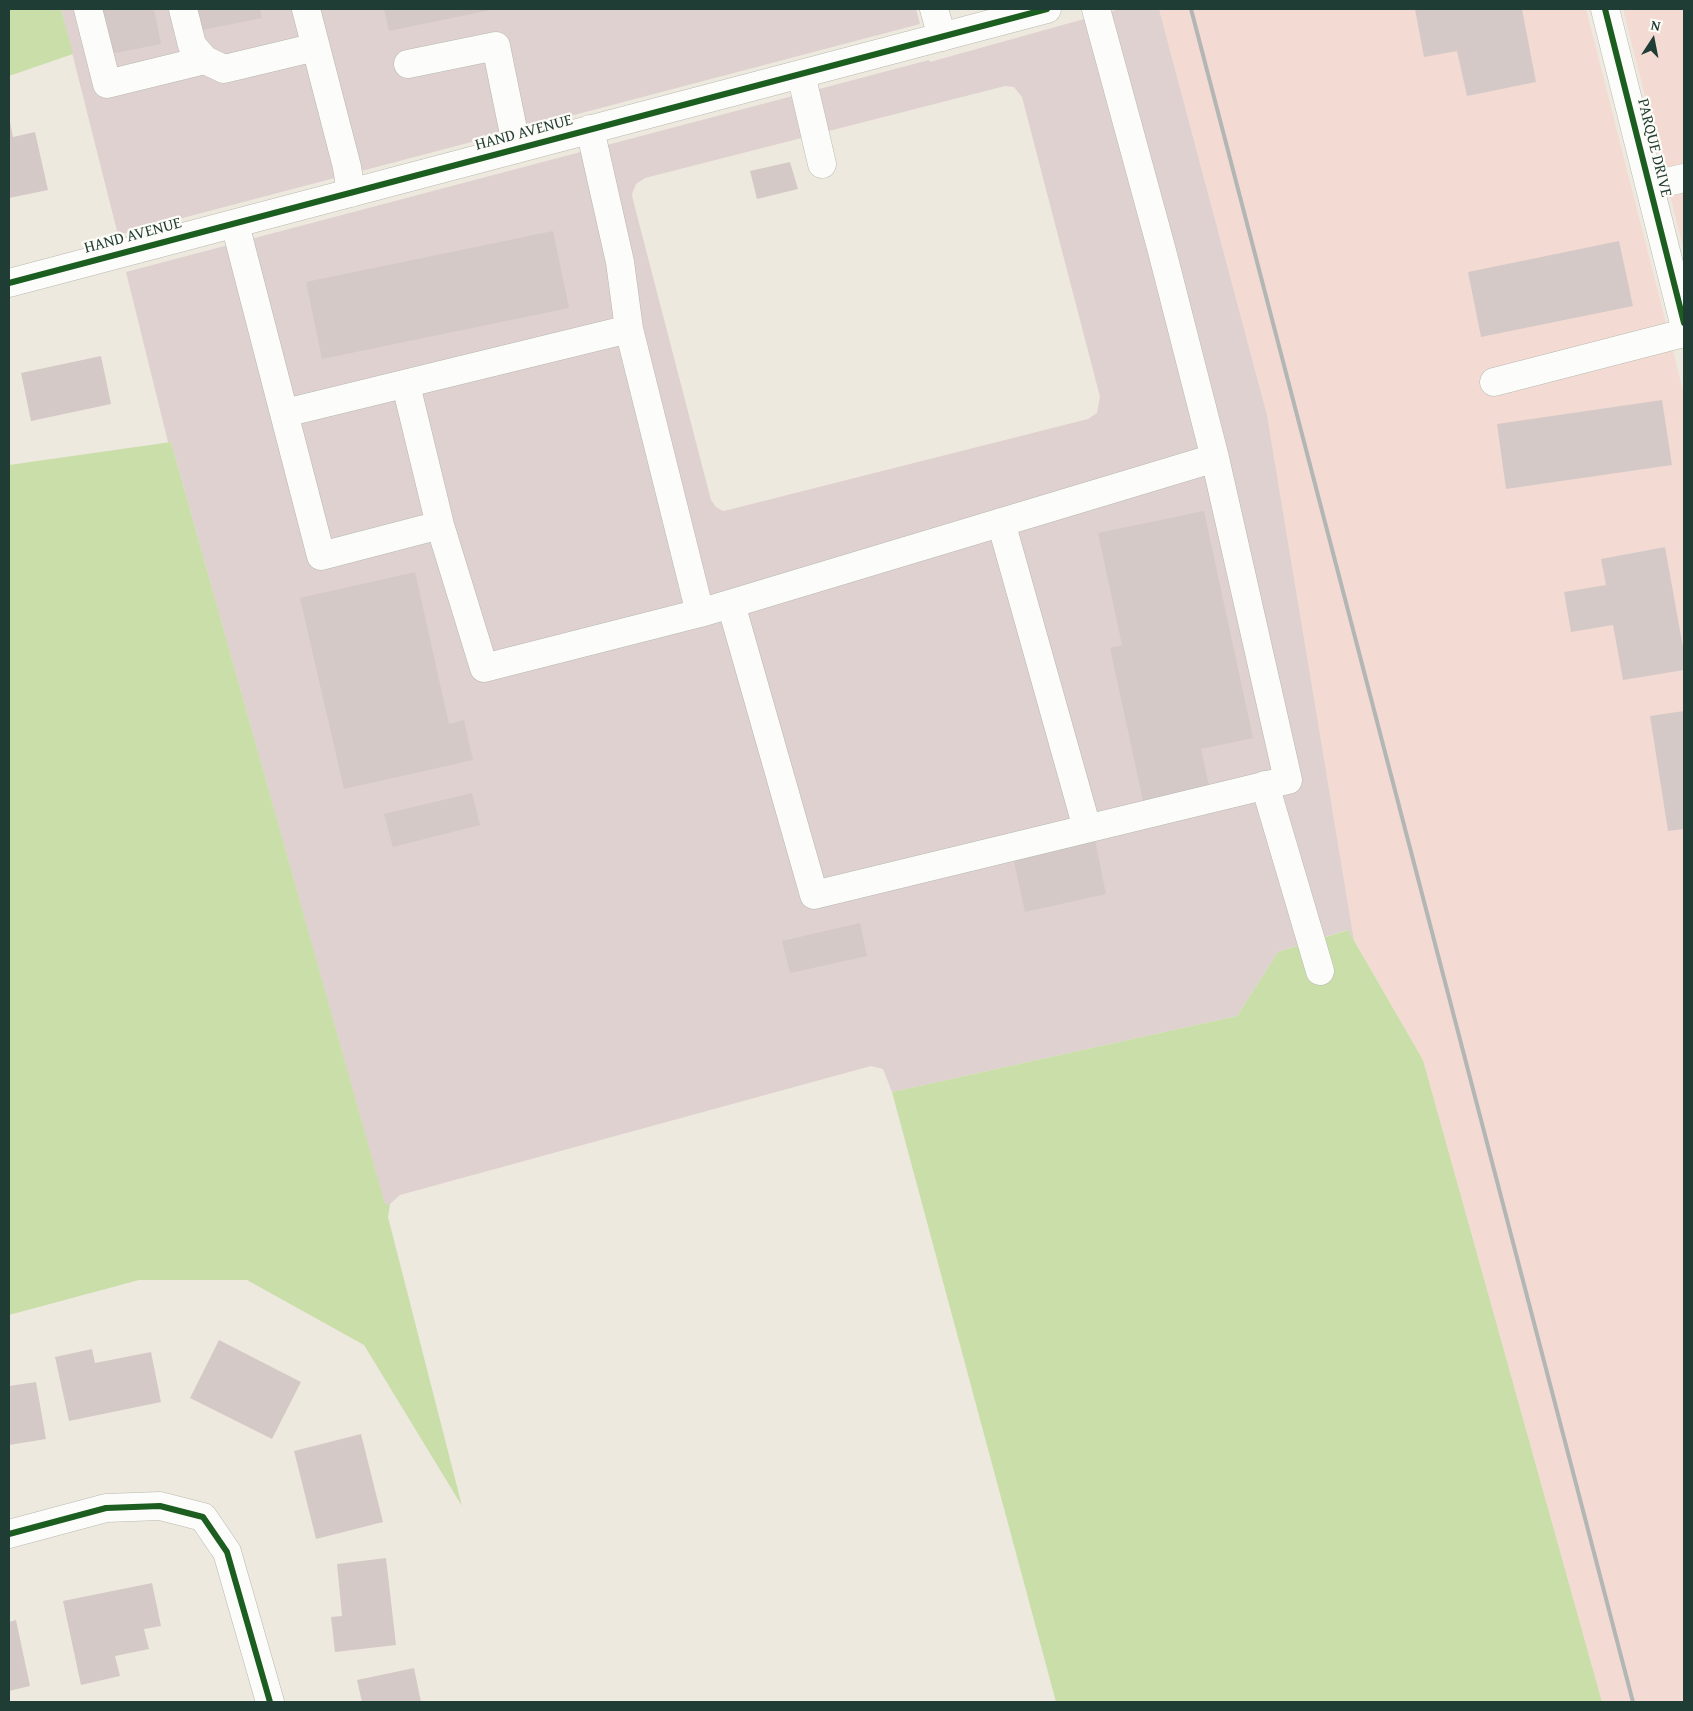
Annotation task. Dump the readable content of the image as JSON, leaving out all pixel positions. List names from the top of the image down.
{
  "streets": {
    "street": ["HAND AVENUE", "PARQUE DRIVE"]
  },
  "north": "top"
}
